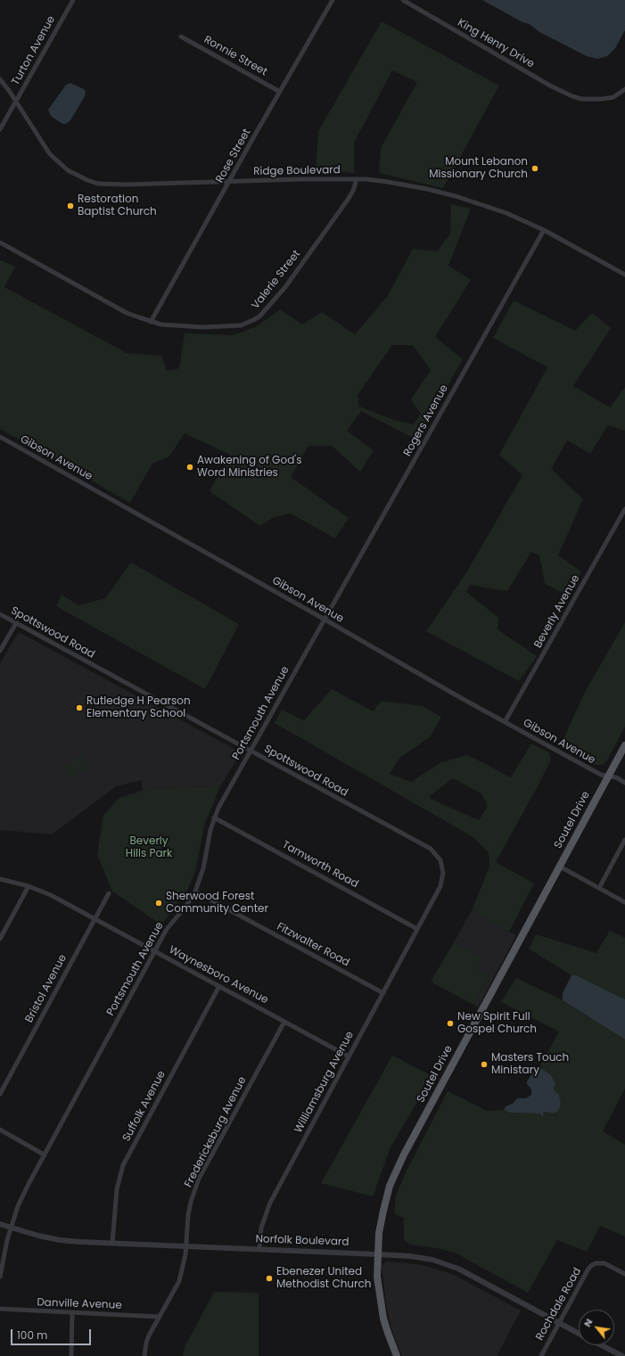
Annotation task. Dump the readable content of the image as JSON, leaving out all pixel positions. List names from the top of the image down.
{
  "streets": {
    "main road": ["Soutel Drive"],
    "street": [
      "King Henry Drive",
      "Turton Avenue",
      "Ronnie Street",
      "Rose Street",
      "Ridge Boulevard",
      "Valerie Street",
      "Rogers Avenue",
      "Gibson Avenue",
      "Beverly Avenue",
      "Spottswood Road",
      "Portsmouth Avenue",
      "Tamworth Road",
      "Fitzwalter Road",
      "Waynesboro Avenue",
      "Bristol Avenue",
      "Williamsburg Avenue",
      "Suffolk Avenue",
      "Fredericksburg Avenue",
      "Norfolk Boulevard",
      "Danville Avenue",
      "Rochdale Road"
    ]
  },
  "crossings": [
    ["Turton Avenue", "Ridge Boulevard"],
    ["Ronnie Street", "Rose Street"],
    ["Rose Street", "Ridge Boulevard"],
    ["Rose Street", "Valerie Street"],
    ["Ridge Boulevard", "Valerie Street"],
    ["Ridge Boulevard", "Rogers Avenue"],
    ["Rogers Avenue", "Gibson Avenue"],
    ["Rogers Avenue", "Portsmouth Avenue"],
    ["Gibson Avenue", "Beverly Avenue"],
    ["Gibson Avenue", "Portsmouth Avenue"],
    ["Gibson Avenue", "Soutel Drive"],
    ["Spottswood Road", "Portsmouth Avenue"],
    ["Spottswood Road", "Tamworth Road"],
    ["Spottswood Road", "Williamsburg Avenue"],
    ["Portsmouth Avenue", "Tamworth Road"],
    ["Portsmouth Avenue", "Fitzwalter Road"],
    ["Portsmouth Avenue", "Waynesboro Avenue"],
    ["Portsmouth Avenue", "Norfolk Boulevard"],
    ["Soutel Drive", "Norfolk Boulevard"],
    ["Tamworth Road", "Williamsburg Avenue"],
    ["Fitzwalter Road", "Williamsburg Avenue"],
    ["Waynesboro Avenue", "Bristol Avenue"],
    ["Waynesboro Avenue", "Williamsburg Avenue"],
    ["Waynesboro Avenue", "Suffolk Avenue"],
    ["Waynesboro Avenue", "Fredericksburg Avenue"],
    ["Williamsburg Avenue", "Norfolk Boulevard"],
    ["Suffolk Avenue", "Norfolk Boulevard"],
    ["Fredericksburg Avenue", "Norfolk Boulevard"],
    ["Fredericksburg Avenue", "Danville Avenue"],
    ["Norfolk Boulevard", "Rochdale Road"]
  ],
  "parks": ["Beverly Hills Park"],
  "places": [
    "Mount Lebanon Missionary Church",
    "Restoration Baptist Church",
    "Awakening of God's Word Ministries",
    "Rutledge H Pearson Elementary School",
    "Sherwood Forest Community Center",
    "New Spirit Full Gospel Church",
    "Masters Touch Ministary",
    "Ebenezer United Methodist Church"
  ],
  "scale_bar": "100 m",
  "north": "top left"
}
